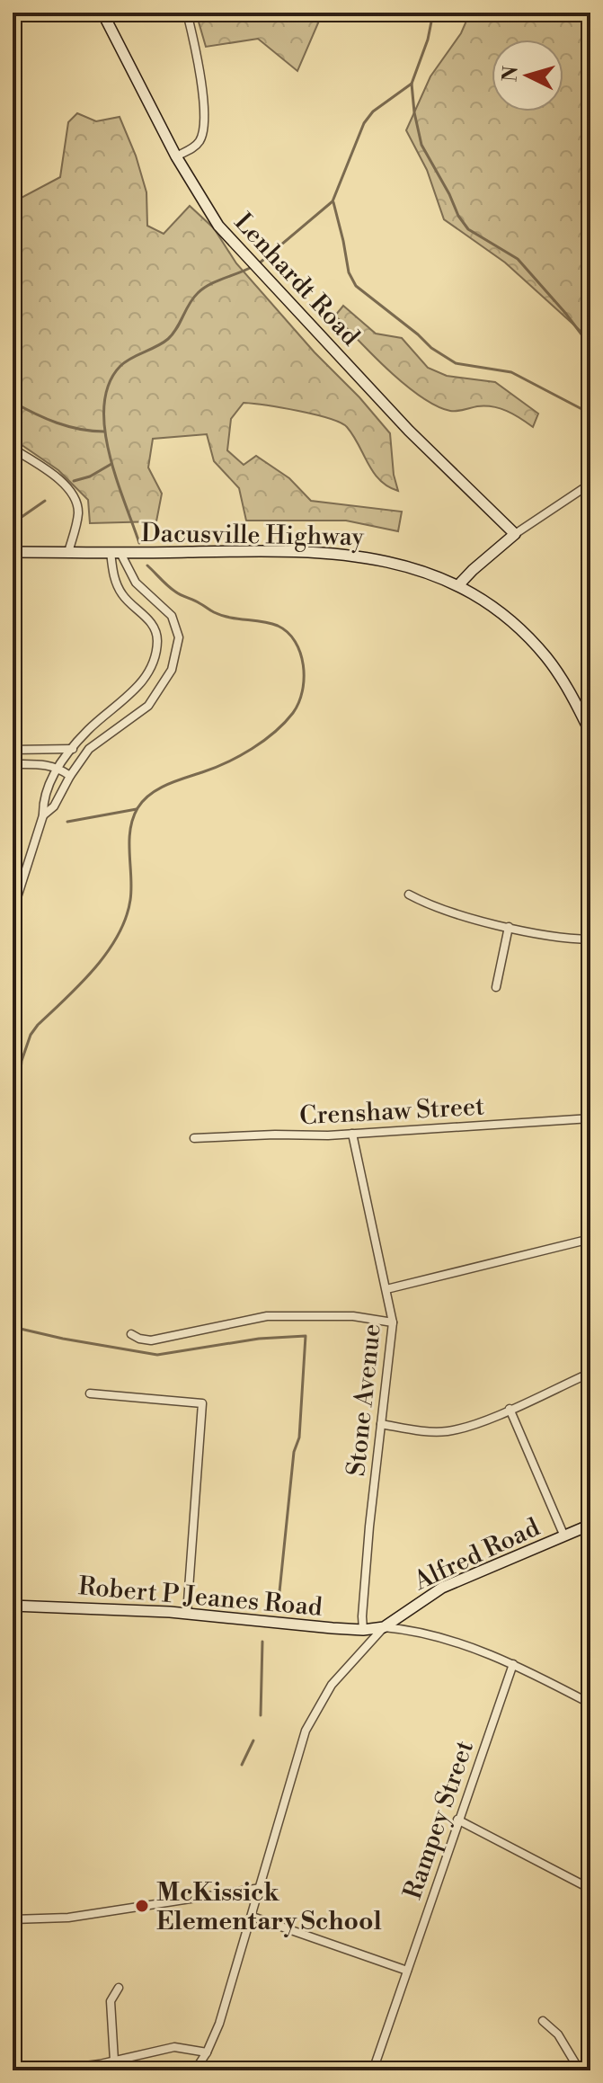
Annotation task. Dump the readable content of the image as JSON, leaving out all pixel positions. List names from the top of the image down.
{
  "streets": {
    "street": [
      "Lenhardt Road",
      "Dacusville Highway",
      "Crenshaw Street",
      "Stone Avenue",
      "Alfred Road",
      "Robert P Jeanes Road",
      "Rampey Street"
    ]
  },
  "crossings": [
    ["Crenshaw Street", "Stone Avenue"],
    ["Stone Avenue", "Robert P Jeanes Road"],
    ["Alfred Road", "Robert P Jeanes Road"]
  ],
  "places": ["McKissick Elementary School"],
  "north": "left"
}
